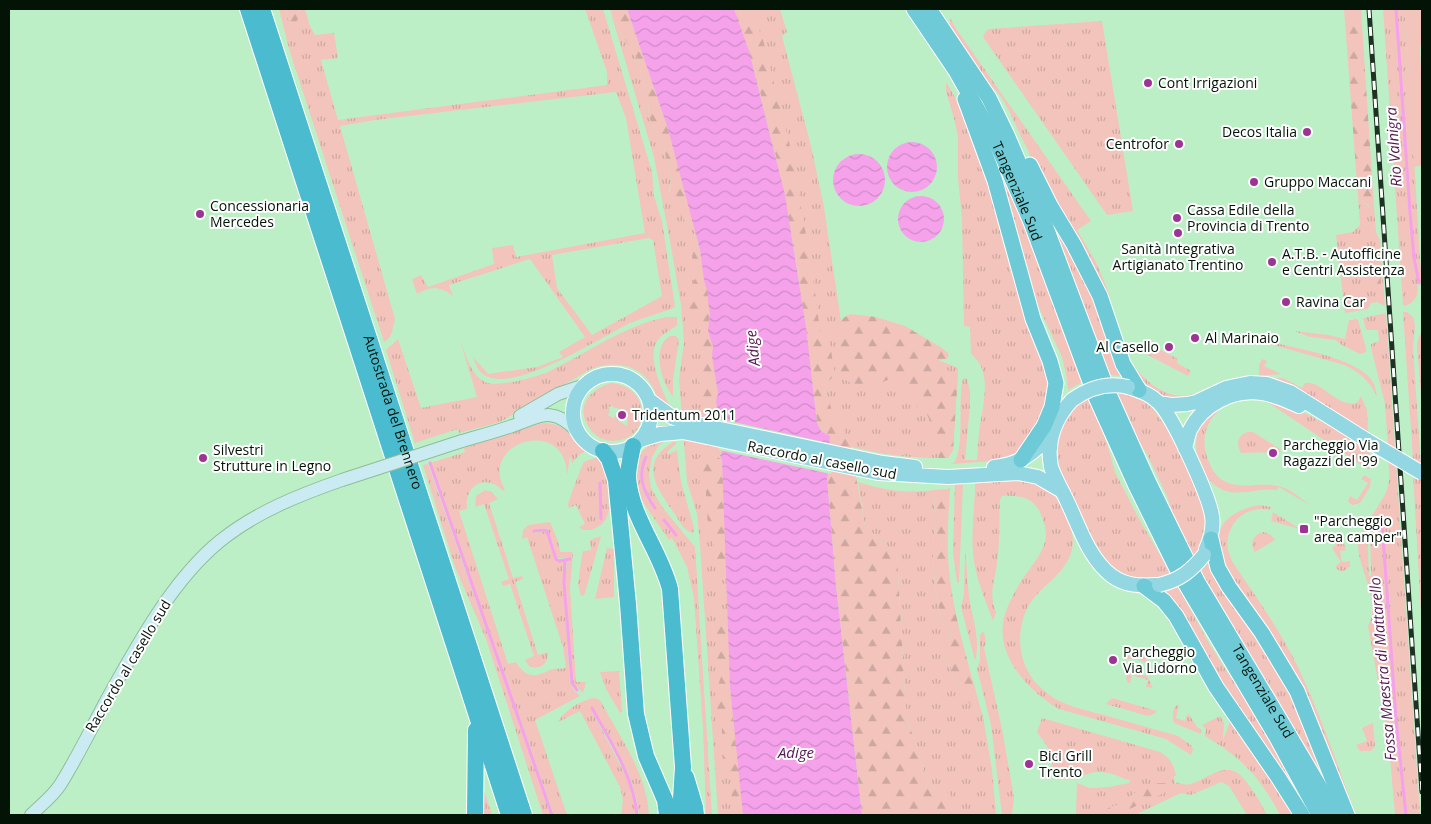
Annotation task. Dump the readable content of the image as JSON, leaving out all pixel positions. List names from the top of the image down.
{
  "streets": {
    "highway": ["Tangenziale Sud", "Autostrada del Brennero"],
    "main road": ["Raccordo al casello sud"]
  },
  "water": ["Rio Valnigra", "Adige", "Fossa Maestra di Mattarello"],
  "places": {
    "other": [
      "Cont Irrigazioni",
      "Decos Italia",
      "Centrofor",
      "Gruppo Maccani",
      "Concessionaria Mercedes",
      "Cassa Edile della Provincia di Trento",
      "Sanità Integrativa Artigianato Trentino",
      "A.T.B. - Autofficine e Centri Assistenza",
      "Ravina Car",
      "Al Marinaio",
      "Al Casello",
      "Tridentum 2011",
      "Parcheggio Via Ragazzi del '99",
      "Silvestri Strutture in Legno",
      "Parcheggio Via Lidorno",
      "Bici Grill Trento"
    ],
    "transit": ["\"Parcheggio area camper\""]
  }
}
